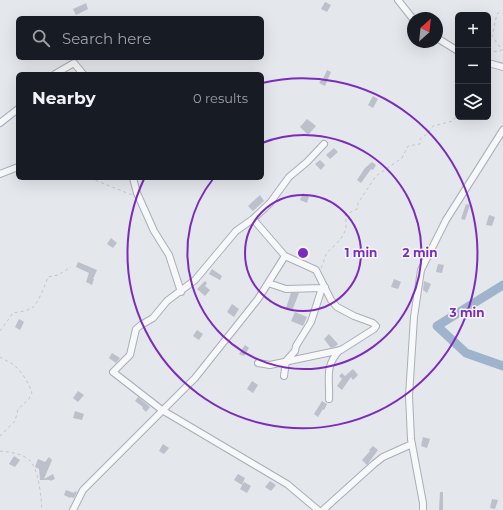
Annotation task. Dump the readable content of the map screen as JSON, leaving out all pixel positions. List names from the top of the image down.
{
  "north": "top right",
  "page": {
    "map_buttons": ["+", "−"],
    "search": "Search here",
    "heading": ["Nearby", "0 results"]
  },
  "rings": ["1 min", "2 min", "3 min"]
}
